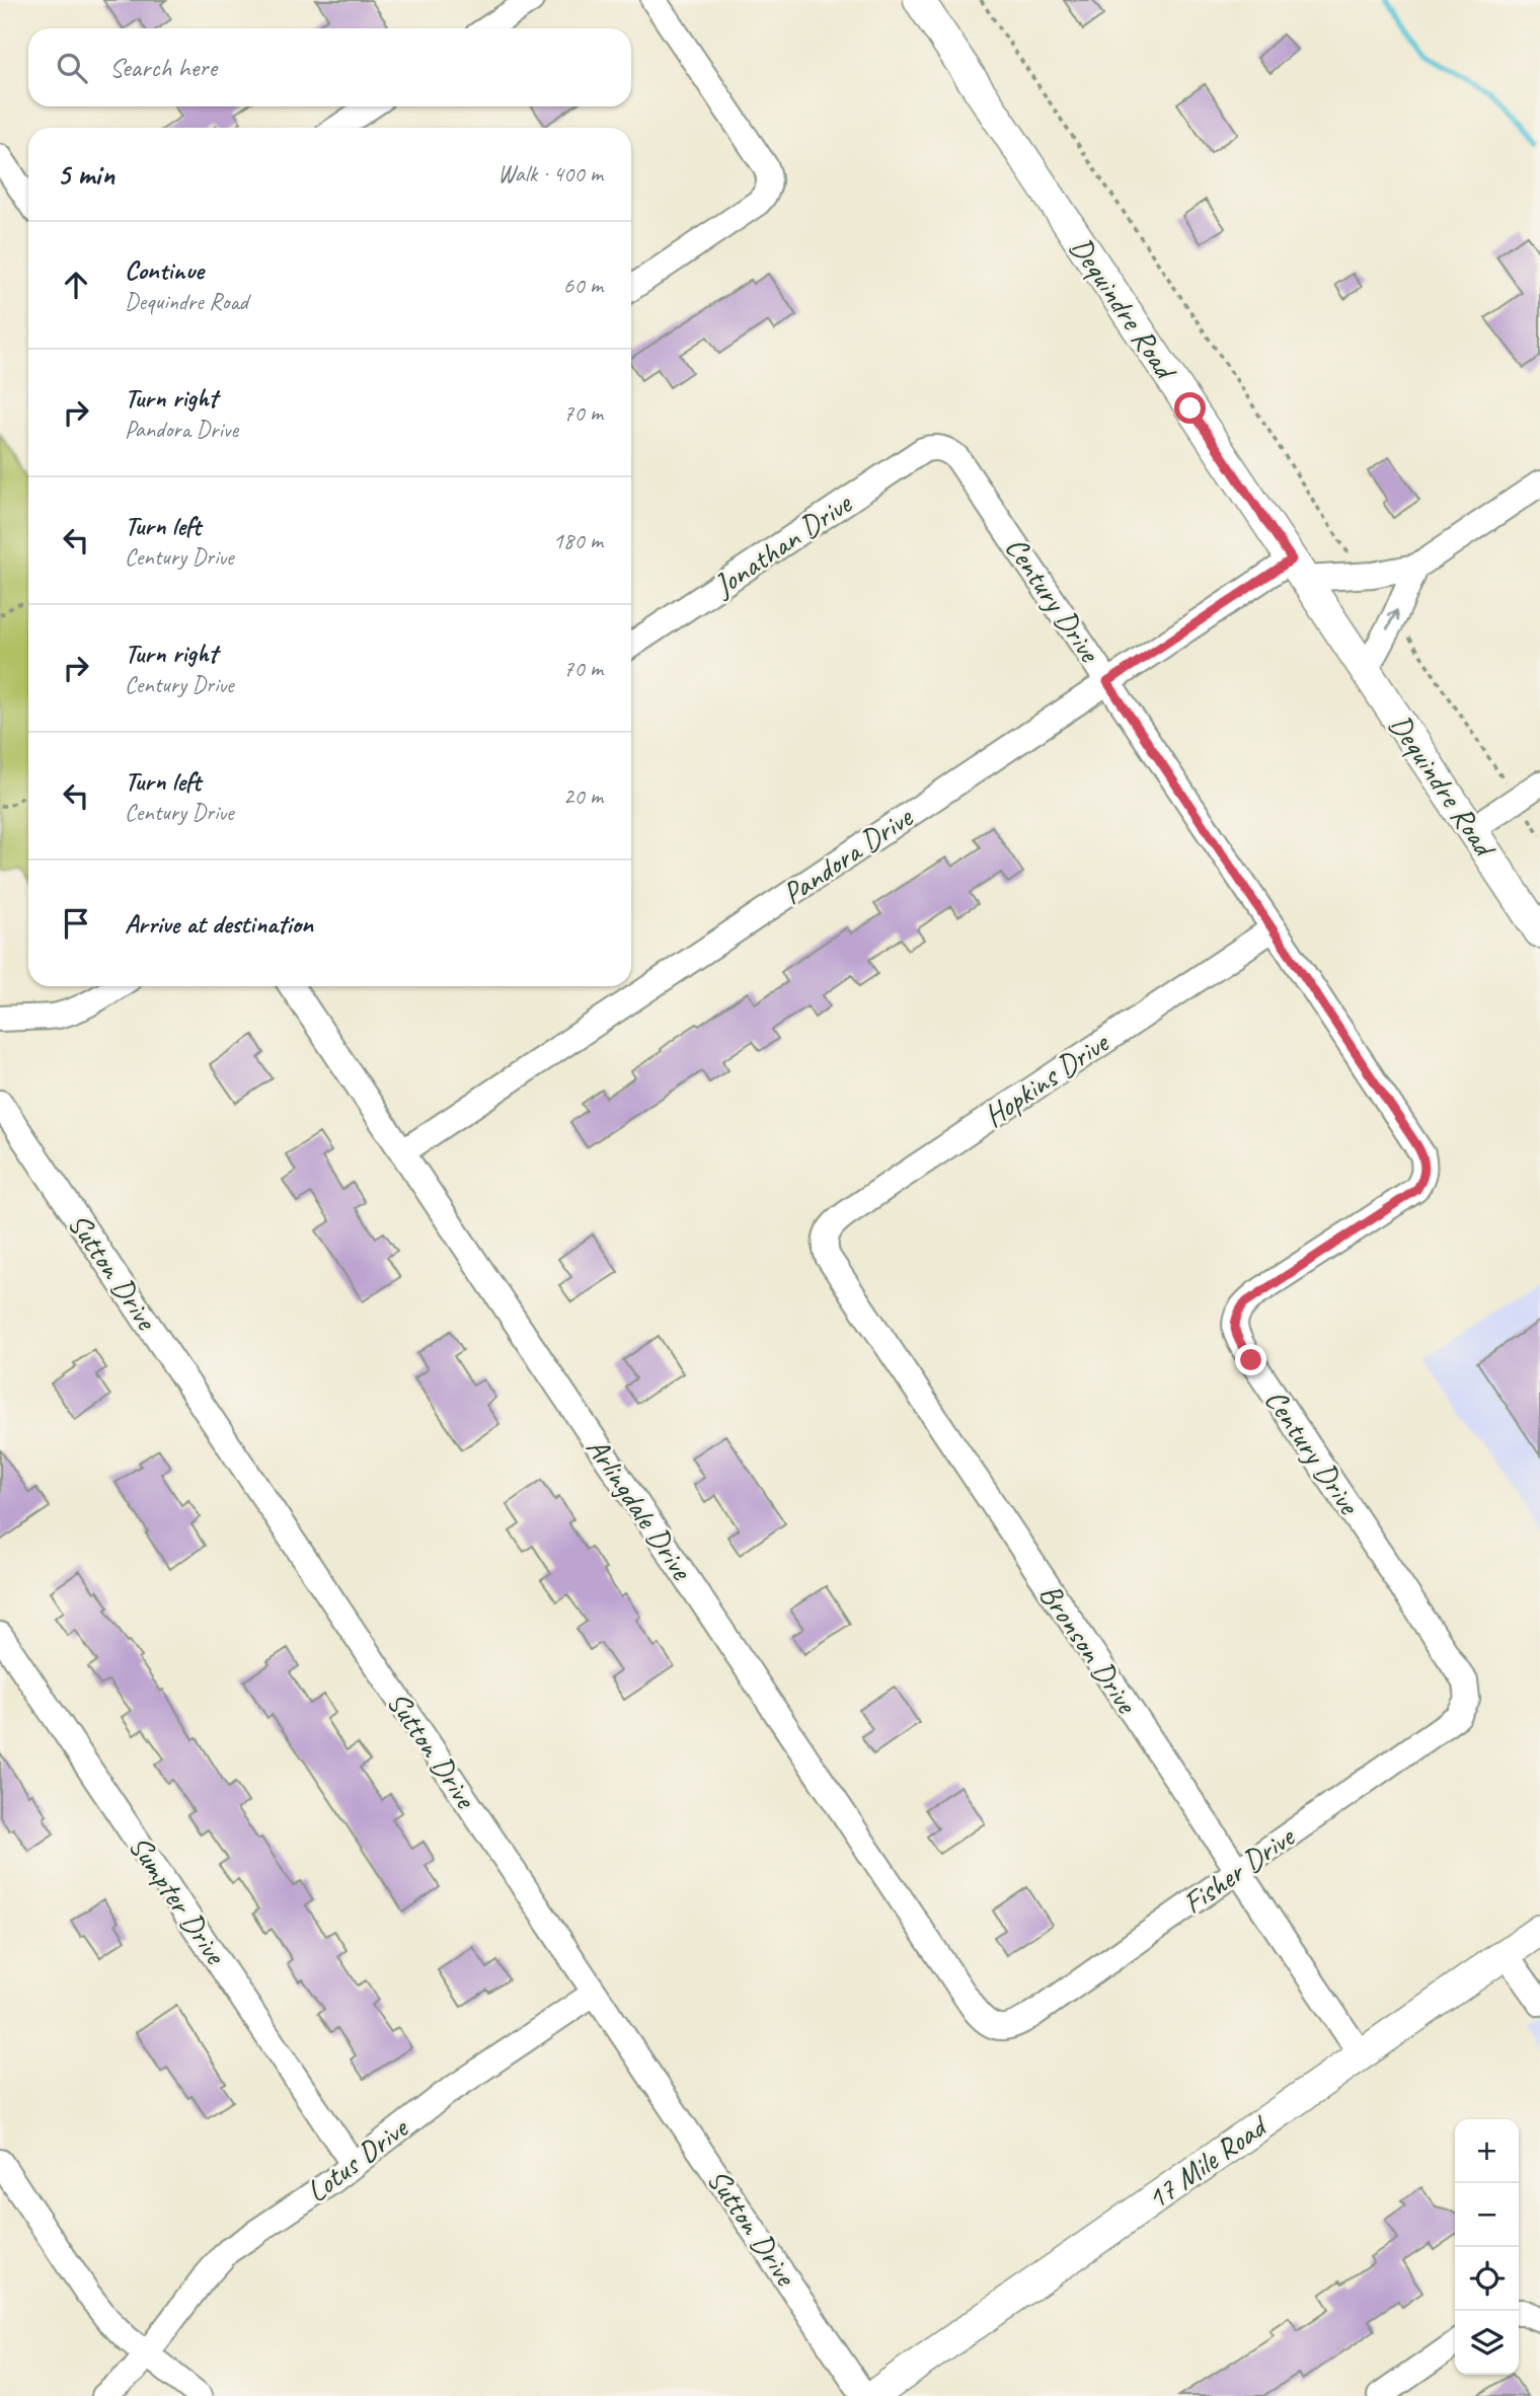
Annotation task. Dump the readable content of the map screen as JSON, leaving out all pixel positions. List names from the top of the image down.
{
  "streets": {
    "main road": ["Dequindre Road", "17 Mile Road"],
    "street": [
      "Jonathan Drive",
      "Century Drive",
      "Pandora Drive",
      "Hopkins Drive",
      "Sutton Drive",
      "Arlingdale Drive",
      "Bronson Drive",
      "Fisher Drive",
      "Sumpter Drive",
      "Lotus Drive"
    ]
  },
  "crossings": [
    ["Dequindre Road", "Pandora Drive"],
    ["Jonathan Drive", "Century Drive"],
    ["Century Drive", "Pandora Drive"],
    ["Century Drive", "Hopkins Drive"],
    ["Century Drive", "Fisher Drive"],
    ["Pandora Drive", "Arlingdale Drive"],
    ["Hopkins Drive", "Bronson Drive"],
    ["Sutton Drive", "Lotus Drive"],
    ["Arlingdale Drive", "Fisher Drive"],
    ["Bronson Drive", "Fisher Drive"],
    ["Bronson Drive", "17 Mile Road"],
    ["Sumpter Drive", "Lotus Drive"]
  ],
  "page": {
    "search": "Search here",
    "heading": ["5 min", "Walk · 400 m"],
    "list": [
      ["Continue", "Dequindre Road", "60 m"],
      ["Turn right", "Pandora Drive", "70 m"],
      ["Turn left", "Century Drive", "180 m"],
      ["Turn right", "Century Drive", "70 m"],
      ["Turn left", "Century Drive", "20 m"],
      "Arrive at destination"
    ],
    "map_buttons": ["+", "−"]
  }
}
